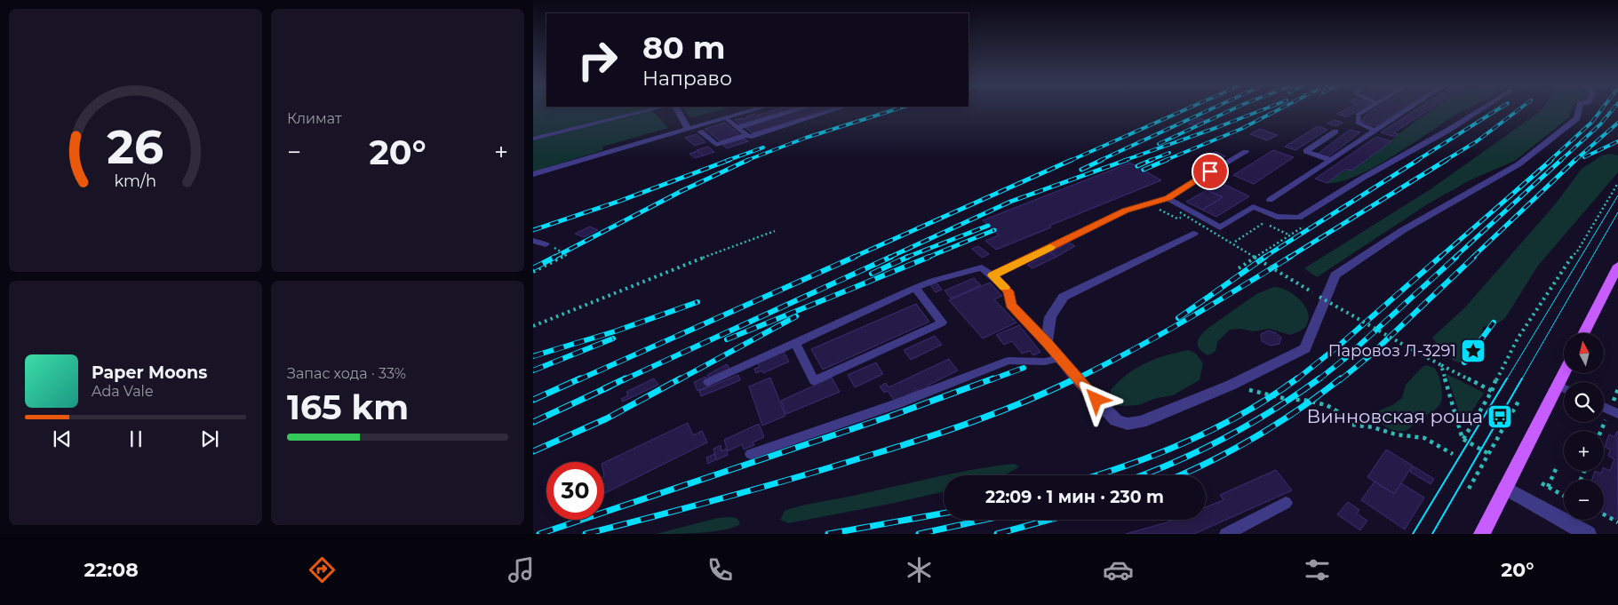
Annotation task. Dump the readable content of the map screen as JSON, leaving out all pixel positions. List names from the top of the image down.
{
  "places": {
    "place": ["Паровоз Л-3291"],
    "bus stop": ["Винновская роща"]
  },
  "north": "top",
  "page": {
    "tile": [
      "Климат",
      ["Запас хода · 33%", "165 km"]
    ],
    "turn": ["80 m", "Направо"],
    "heat": ["−", "20°", "+"],
    "map_buttons": ["+", "−"],
    "song": ["Paper Moons", "Ada Vale"],
    "limit": "30",
    "trip": "22:09 · 1 мин · 230 m",
    "tabs": ["22:08", "20°"],
    "gauge": ["26", "km/h"]
  }
}
